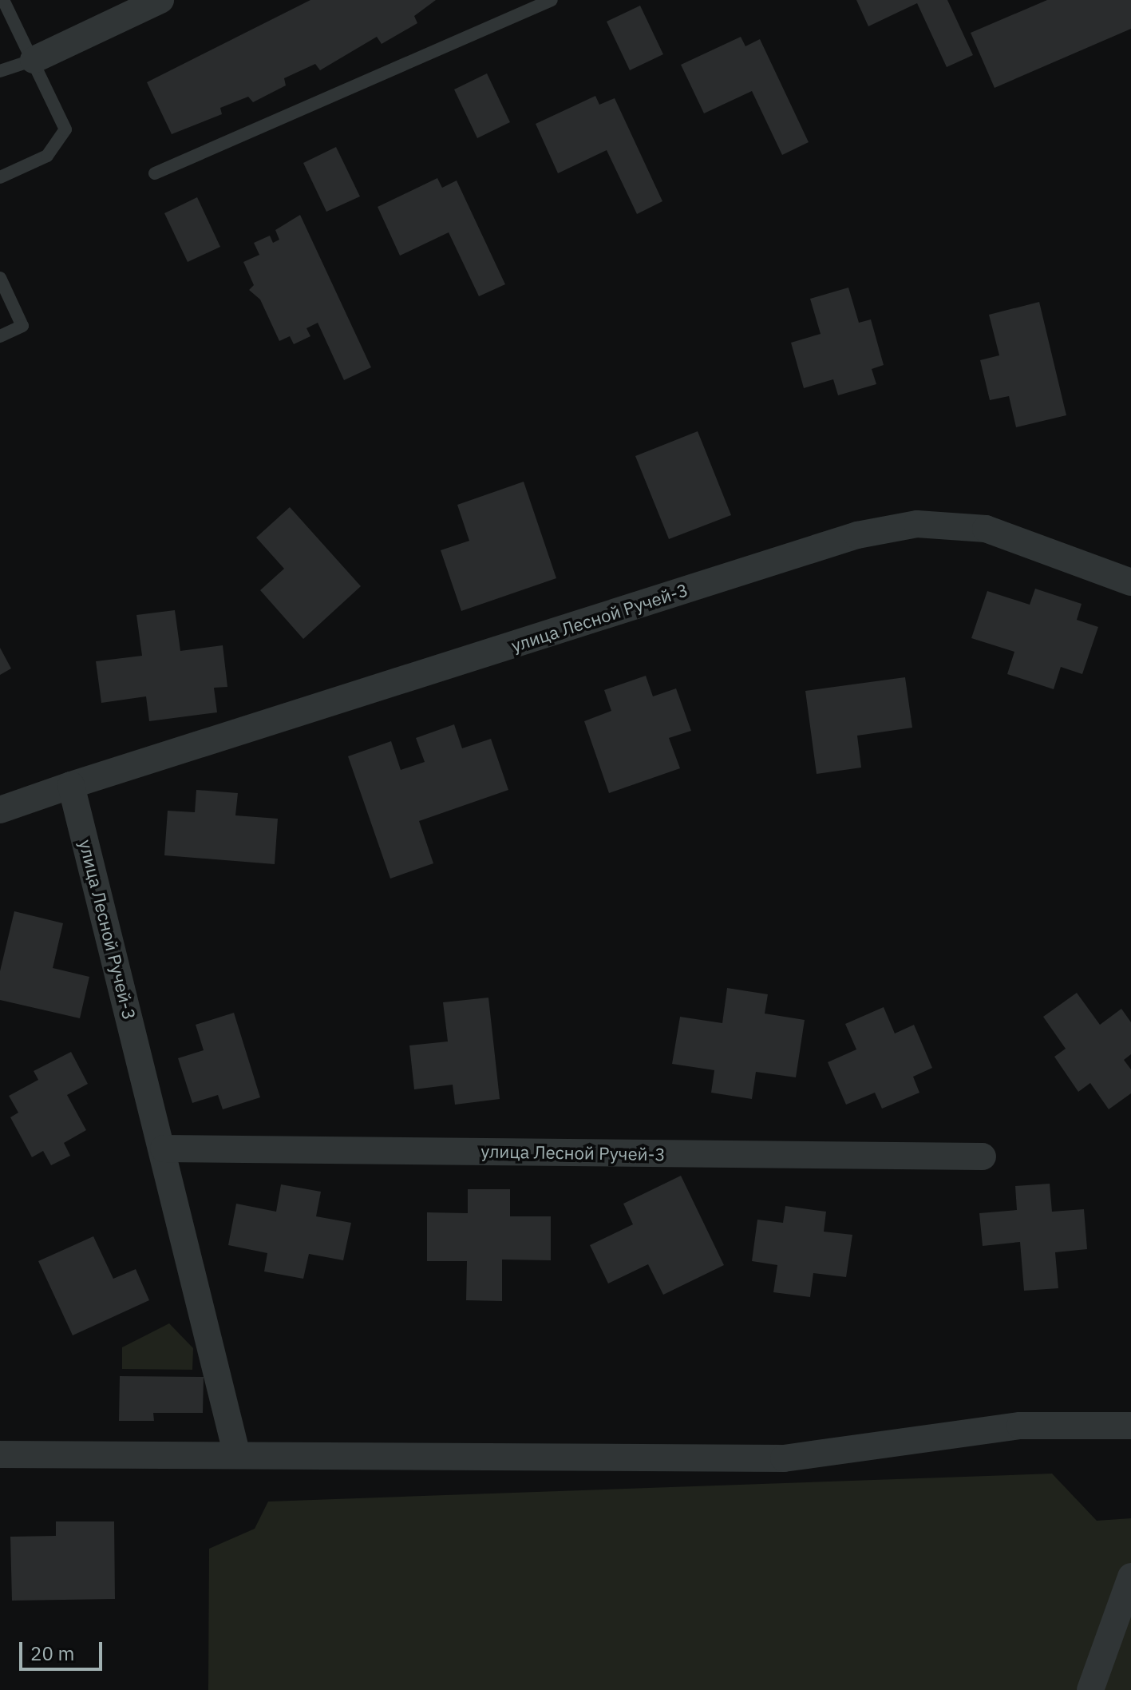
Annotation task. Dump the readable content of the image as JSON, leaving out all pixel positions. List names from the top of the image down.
{
  "streets": {
    "street": ["улица Лесной Ручей-3"]
  },
  "scale_bar": "20 m"
}
